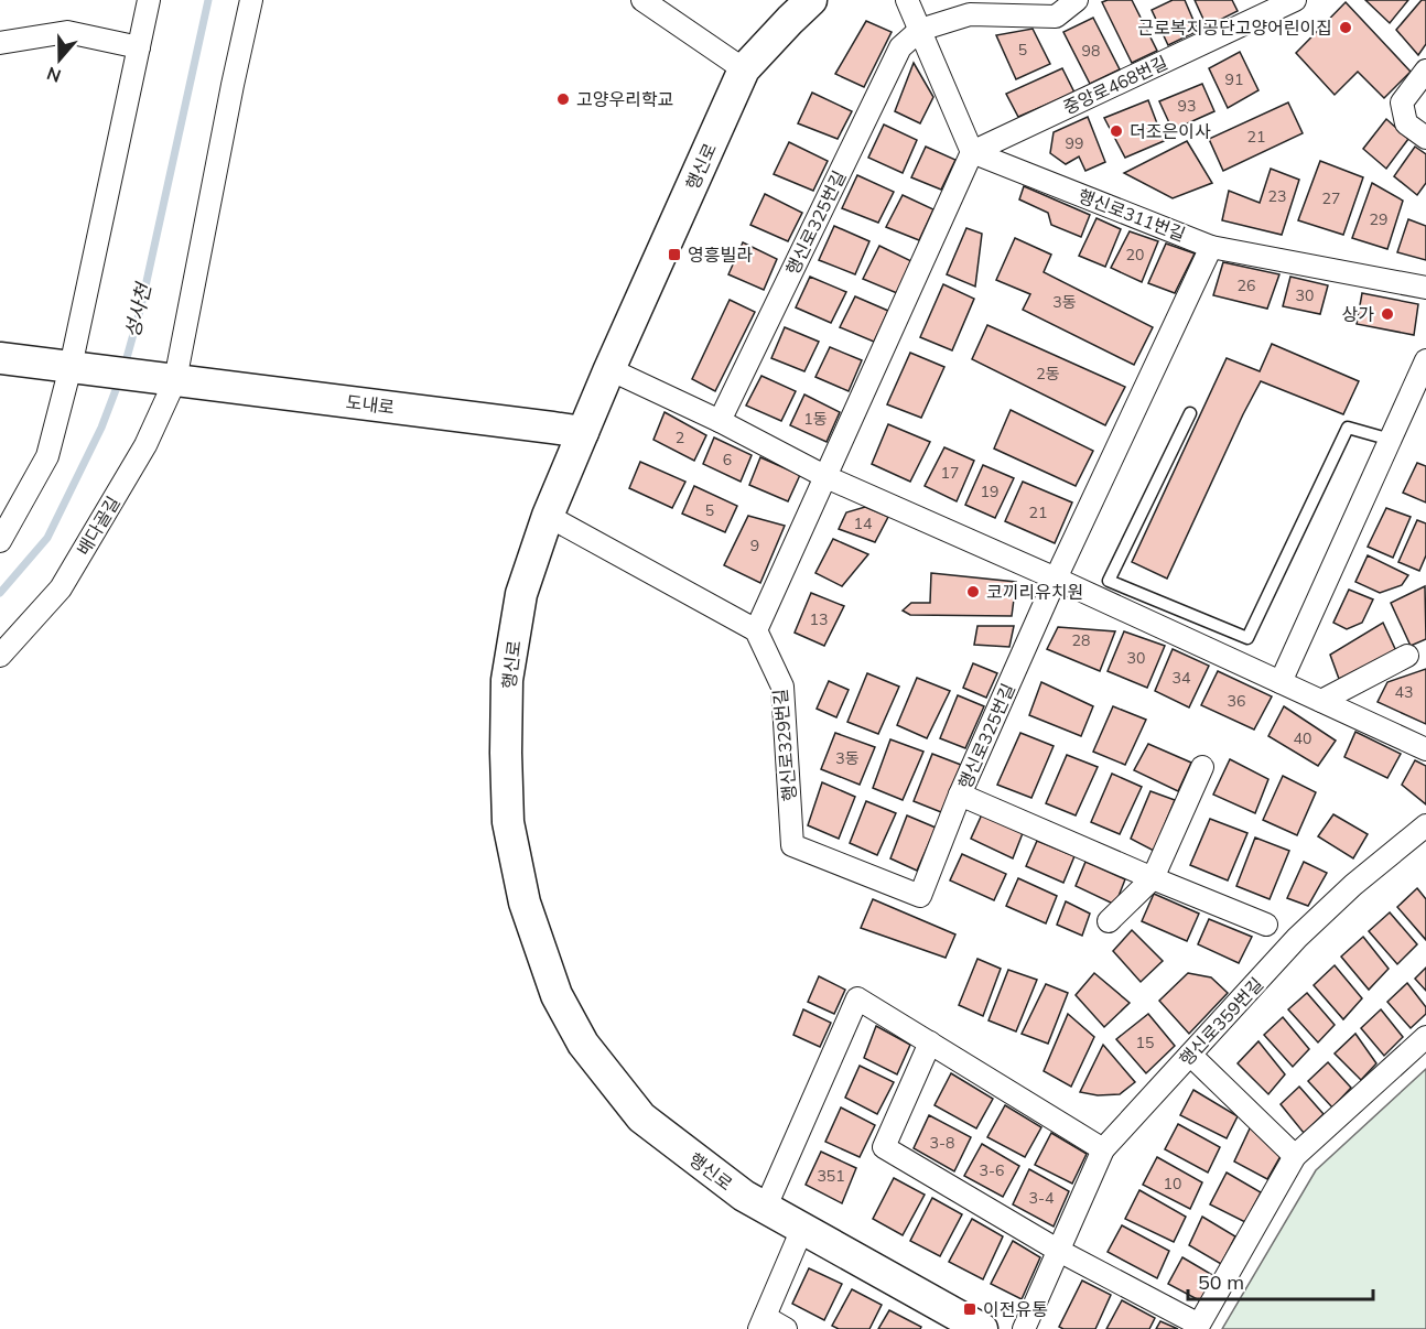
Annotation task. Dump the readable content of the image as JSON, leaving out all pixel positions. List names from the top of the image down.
{
  "streets": {
    "main road": ["행신로", "도내로"],
    "street": [
      "중앙로468번길",
      "행신로311번길",
      "행신로325번길",
      "배다골길",
      "행신로329번길",
      "행신로359번길"
    ]
  },
  "crossings": [
    ["중앙로468번길", "행신로311번길"],
    ["행신로", "도내로"],
    ["행신로311번길", "행신로325번길"],
    ["행신로325번길", "행신로329번길"],
    ["도내로", "배다골길"]
  ],
  "water": ["성사천"],
  "places": {
    "other": [
      "근로복지공단고양어린이집",
      "고양우리학교",
      "더조은이사",
      "상가",
      "코끼리유치원"
    ],
    "transit": ["영흥빌라", "이전유통"]
  },
  "house_numbers": [
    "5",
    "98",
    "91",
    "93",
    "21",
    "99",
    "23",
    "27",
    "29",
    "20",
    "26",
    "30",
    "3동",
    "2동",
    "1동",
    "2",
    "6",
    "17",
    "19",
    "5",
    "21",
    "14",
    "9",
    "13",
    "28",
    "30",
    "34",
    "43",
    "36",
    "40",
    "3동",
    "15",
    "3-8",
    "3-6",
    "351",
    "10",
    "3-4"
  ],
  "scale_bar": "50 m",
  "north": "bottom"
}
